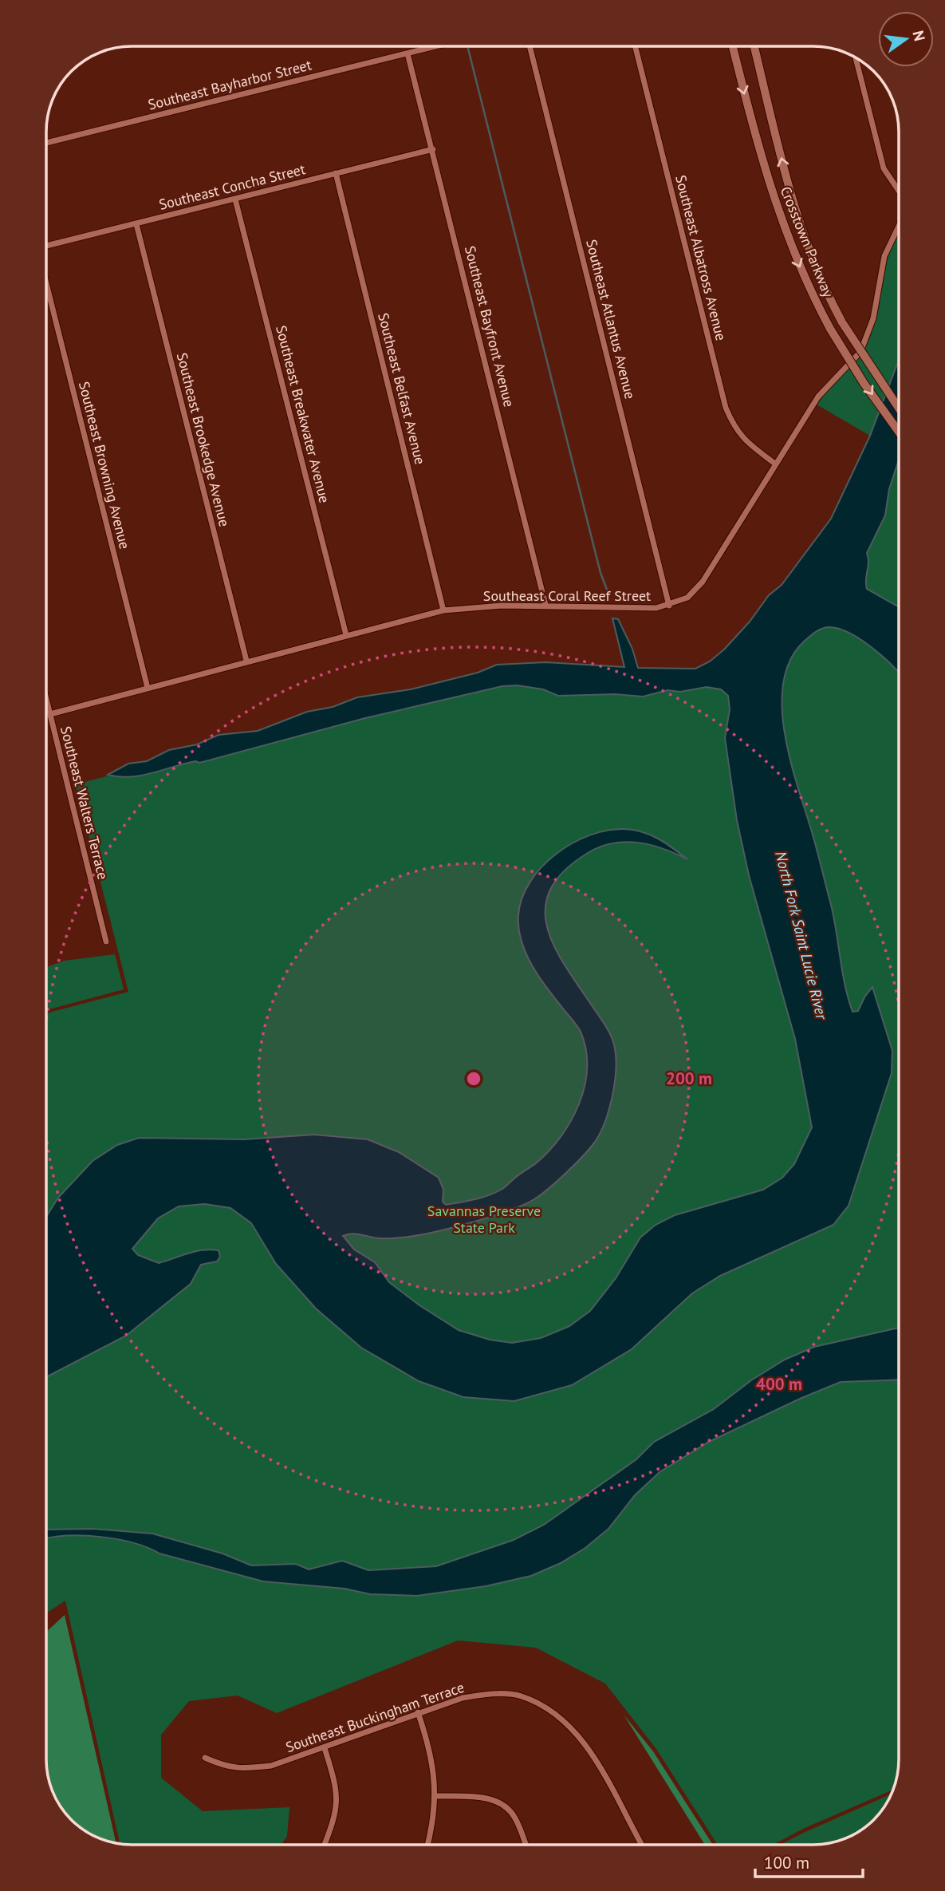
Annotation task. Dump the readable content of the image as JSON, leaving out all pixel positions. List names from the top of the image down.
{
  "streets": {
    "main road": ["Crosstown Parkway"],
    "street": [
      "Southeast Bayharbor Street",
      "Southeast Concha Street",
      "Southeast Albatross Avenue",
      "Southeast Atlantus Avenue",
      "Southeast Bayfront Avenue",
      "Southeast Belfast Avenue",
      "Southeast Breakwater Avenue",
      "Southeast Brookedge Avenue",
      "Southeast Browning Avenue",
      "Southeast Coral Reef Street",
      "Southeast Walters Terrace",
      "Southeast Buckingham Terrace"
    ]
  },
  "crossings": [
    ["Southeast Bayharbor Street", "Southeast Bayfront Avenue"],
    ["Southeast Concha Street", "Southeast Bayfront Avenue"],
    ["Southeast Concha Street", "Southeast Belfast Avenue"],
    ["Southeast Concha Street", "Southeast Breakwater Avenue"],
    ["Southeast Concha Street", "Southeast Brookedge Avenue"],
    ["Southeast Albatross Avenue", "Southeast Coral Reef Street"],
    ["Southeast Atlantus Avenue", "Southeast Coral Reef Street"],
    ["Southeast Bayfront Avenue", "Southeast Coral Reef Street"],
    ["Southeast Belfast Avenue", "Southeast Coral Reef Street"],
    ["Southeast Breakwater Avenue", "Southeast Coral Reef Street"],
    ["Southeast Brookedge Avenue", "Southeast Coral Reef Street"],
    ["Southeast Browning Avenue", "Southeast Coral Reef Street"],
    ["Southeast Coral Reef Street", "Southeast Walters Terrace"]
  ],
  "water": ["North Fork Saint Lucie River"],
  "parks": ["Savannas Preserve State Park"],
  "scale_bar": "100 m",
  "north": "right",
  "rings": ["200 m", "400 m"]
}
